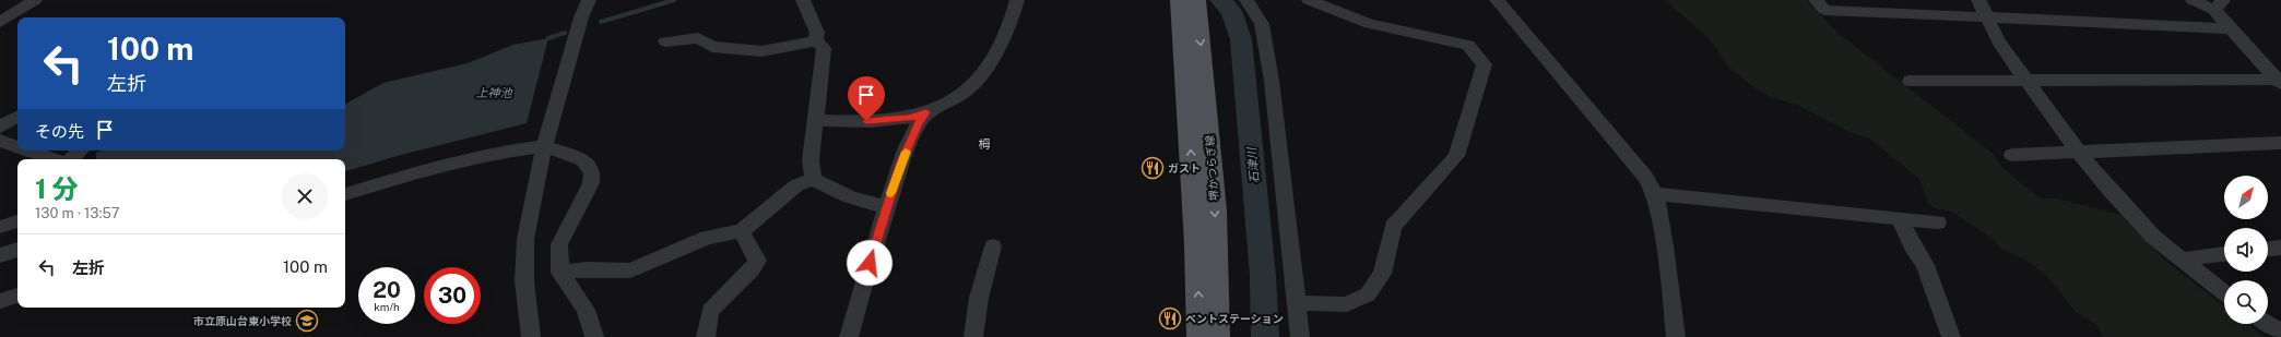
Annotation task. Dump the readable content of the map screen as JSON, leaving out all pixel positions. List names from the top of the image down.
{
  "streets": {
    "main road": ["堺かつらぎ線"]
  },
  "districts": ["栂"],
  "water": ["上神池", "石津川"],
  "places": {
    "restaurant": ["ガスト", "ベントステーション"],
    "school or university": ["市立原山台東小学校"]
  },
  "north": "top right",
  "page": {
    "turn": ["100 m", "左折"],
    "then": "その先",
    "heading": ["1 分", "130 m · 13:57"],
    "list": [
      {
        "name": "左折",
        "value": "100 m"
      }
    ],
    "speed": "20 km/h",
    "limit": "30"
  }
}
